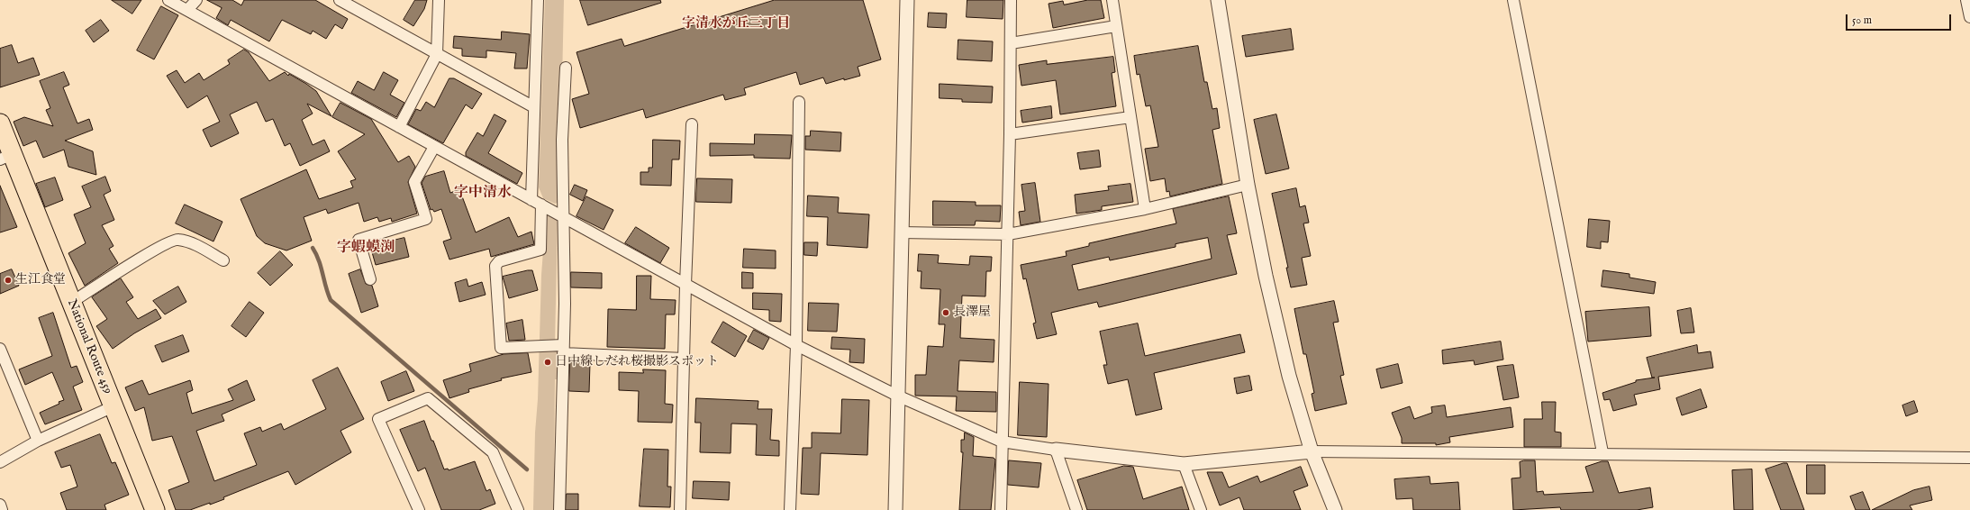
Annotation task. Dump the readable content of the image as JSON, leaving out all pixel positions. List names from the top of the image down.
{
  "streets": {
    "highway": ["National Route 459"]
  },
  "districts": ["字清水が丘三丁目", "字中清水", "字蝦蟆渕"],
  "places": ["生江食堂", "長澤屋", "日中線しだれ桜撮影スポット"],
  "scale_bar": "50 m"
}
